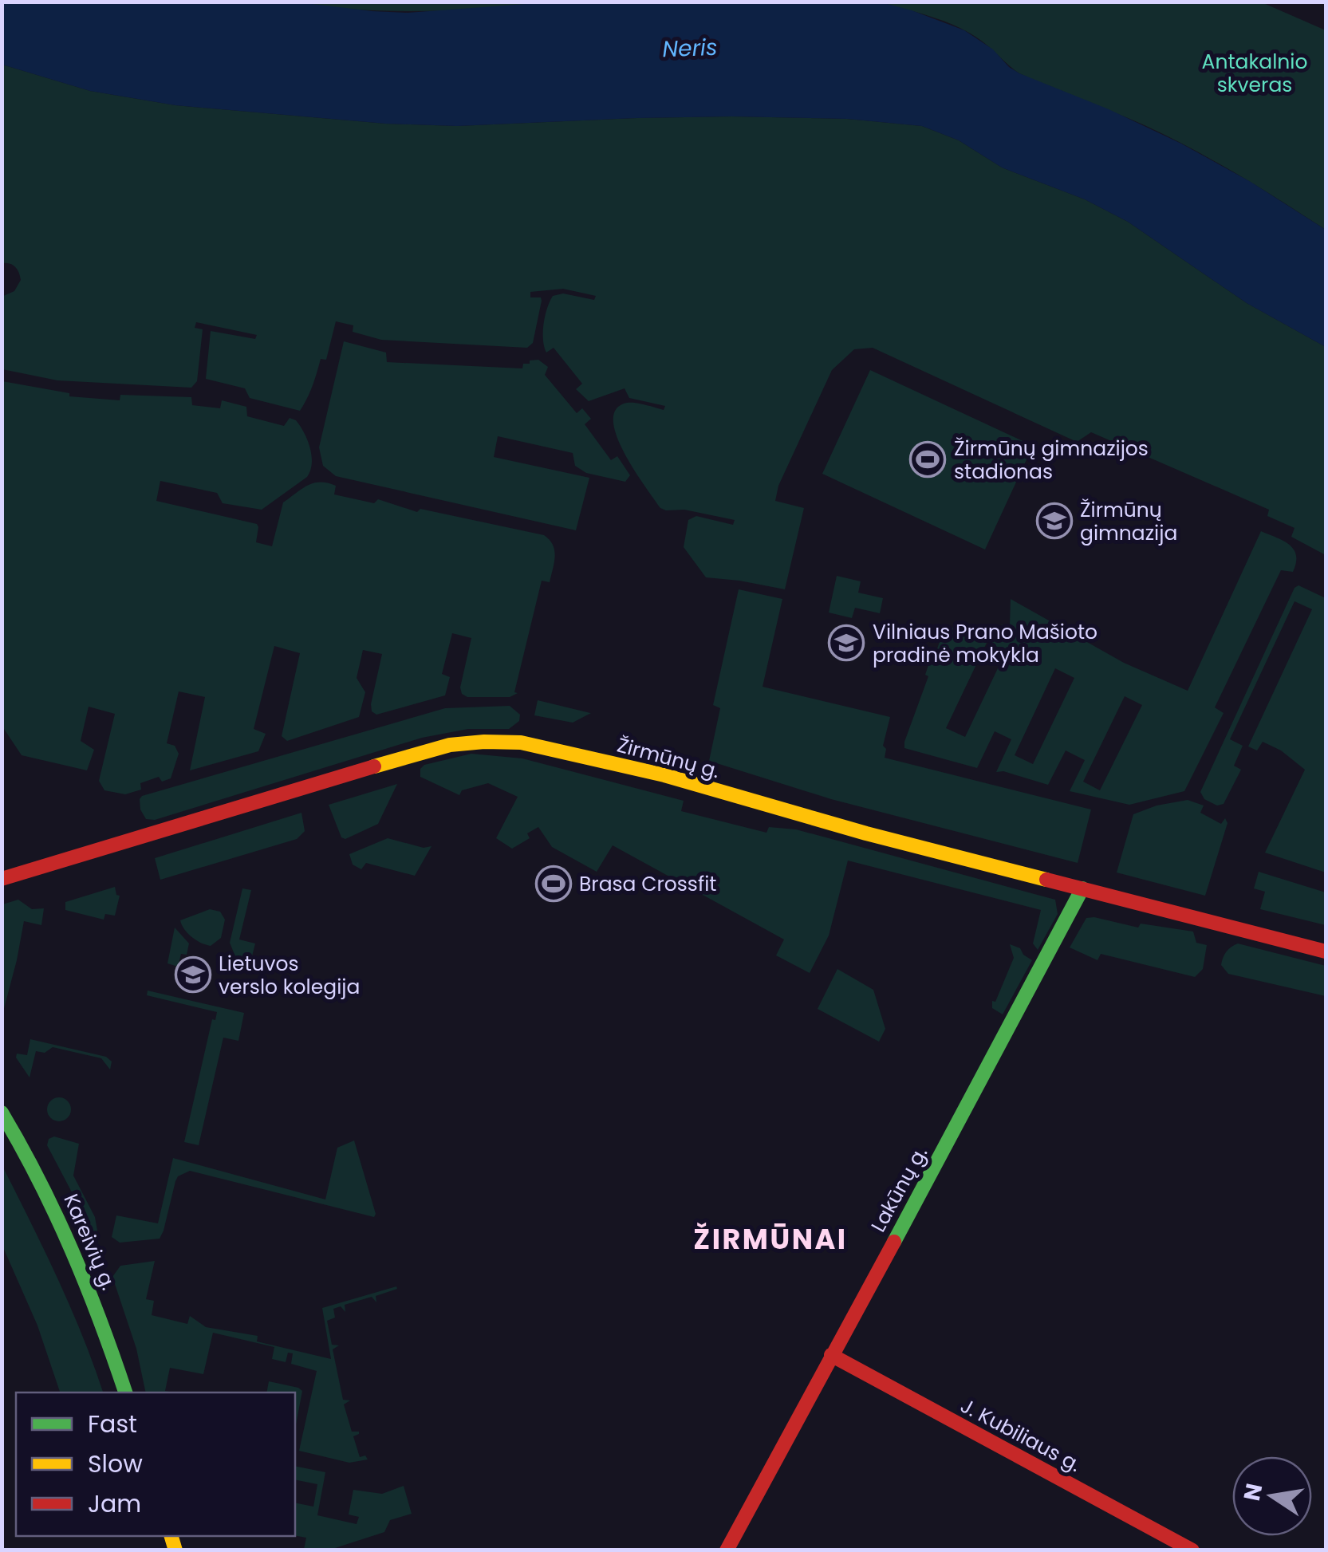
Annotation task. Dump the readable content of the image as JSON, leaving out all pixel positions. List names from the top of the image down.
{
  "streets": {
    "main road": [
      "Žirmūnų g.",
      "Lakūnų g.",
      "Kareivių g.",
      "J. Kubiliaus g."
    ]
  },
  "crossings": [
    ["Žirmūnų g.", "Lakūnų g."],
    ["Lakūnų g.", "J. Kubiliaus g."]
  ],
  "districts": ["ŽIRMŪNAI"],
  "water": ["Neris"],
  "parks": ["Antakalnio skveras"],
  "places": {
    "sports": ["Žirmūnų gimnazijos stadionas", "Brasa Crossfit"],
    "school or university": ["Žirmūnų gimnazija", "Vilniaus Prano Mašioto pradinė mokykla", "Lietuvos verslo kolegija"]
  },
  "legend": ["Fast", "Slow", "Jam"],
  "north": "left"
}
